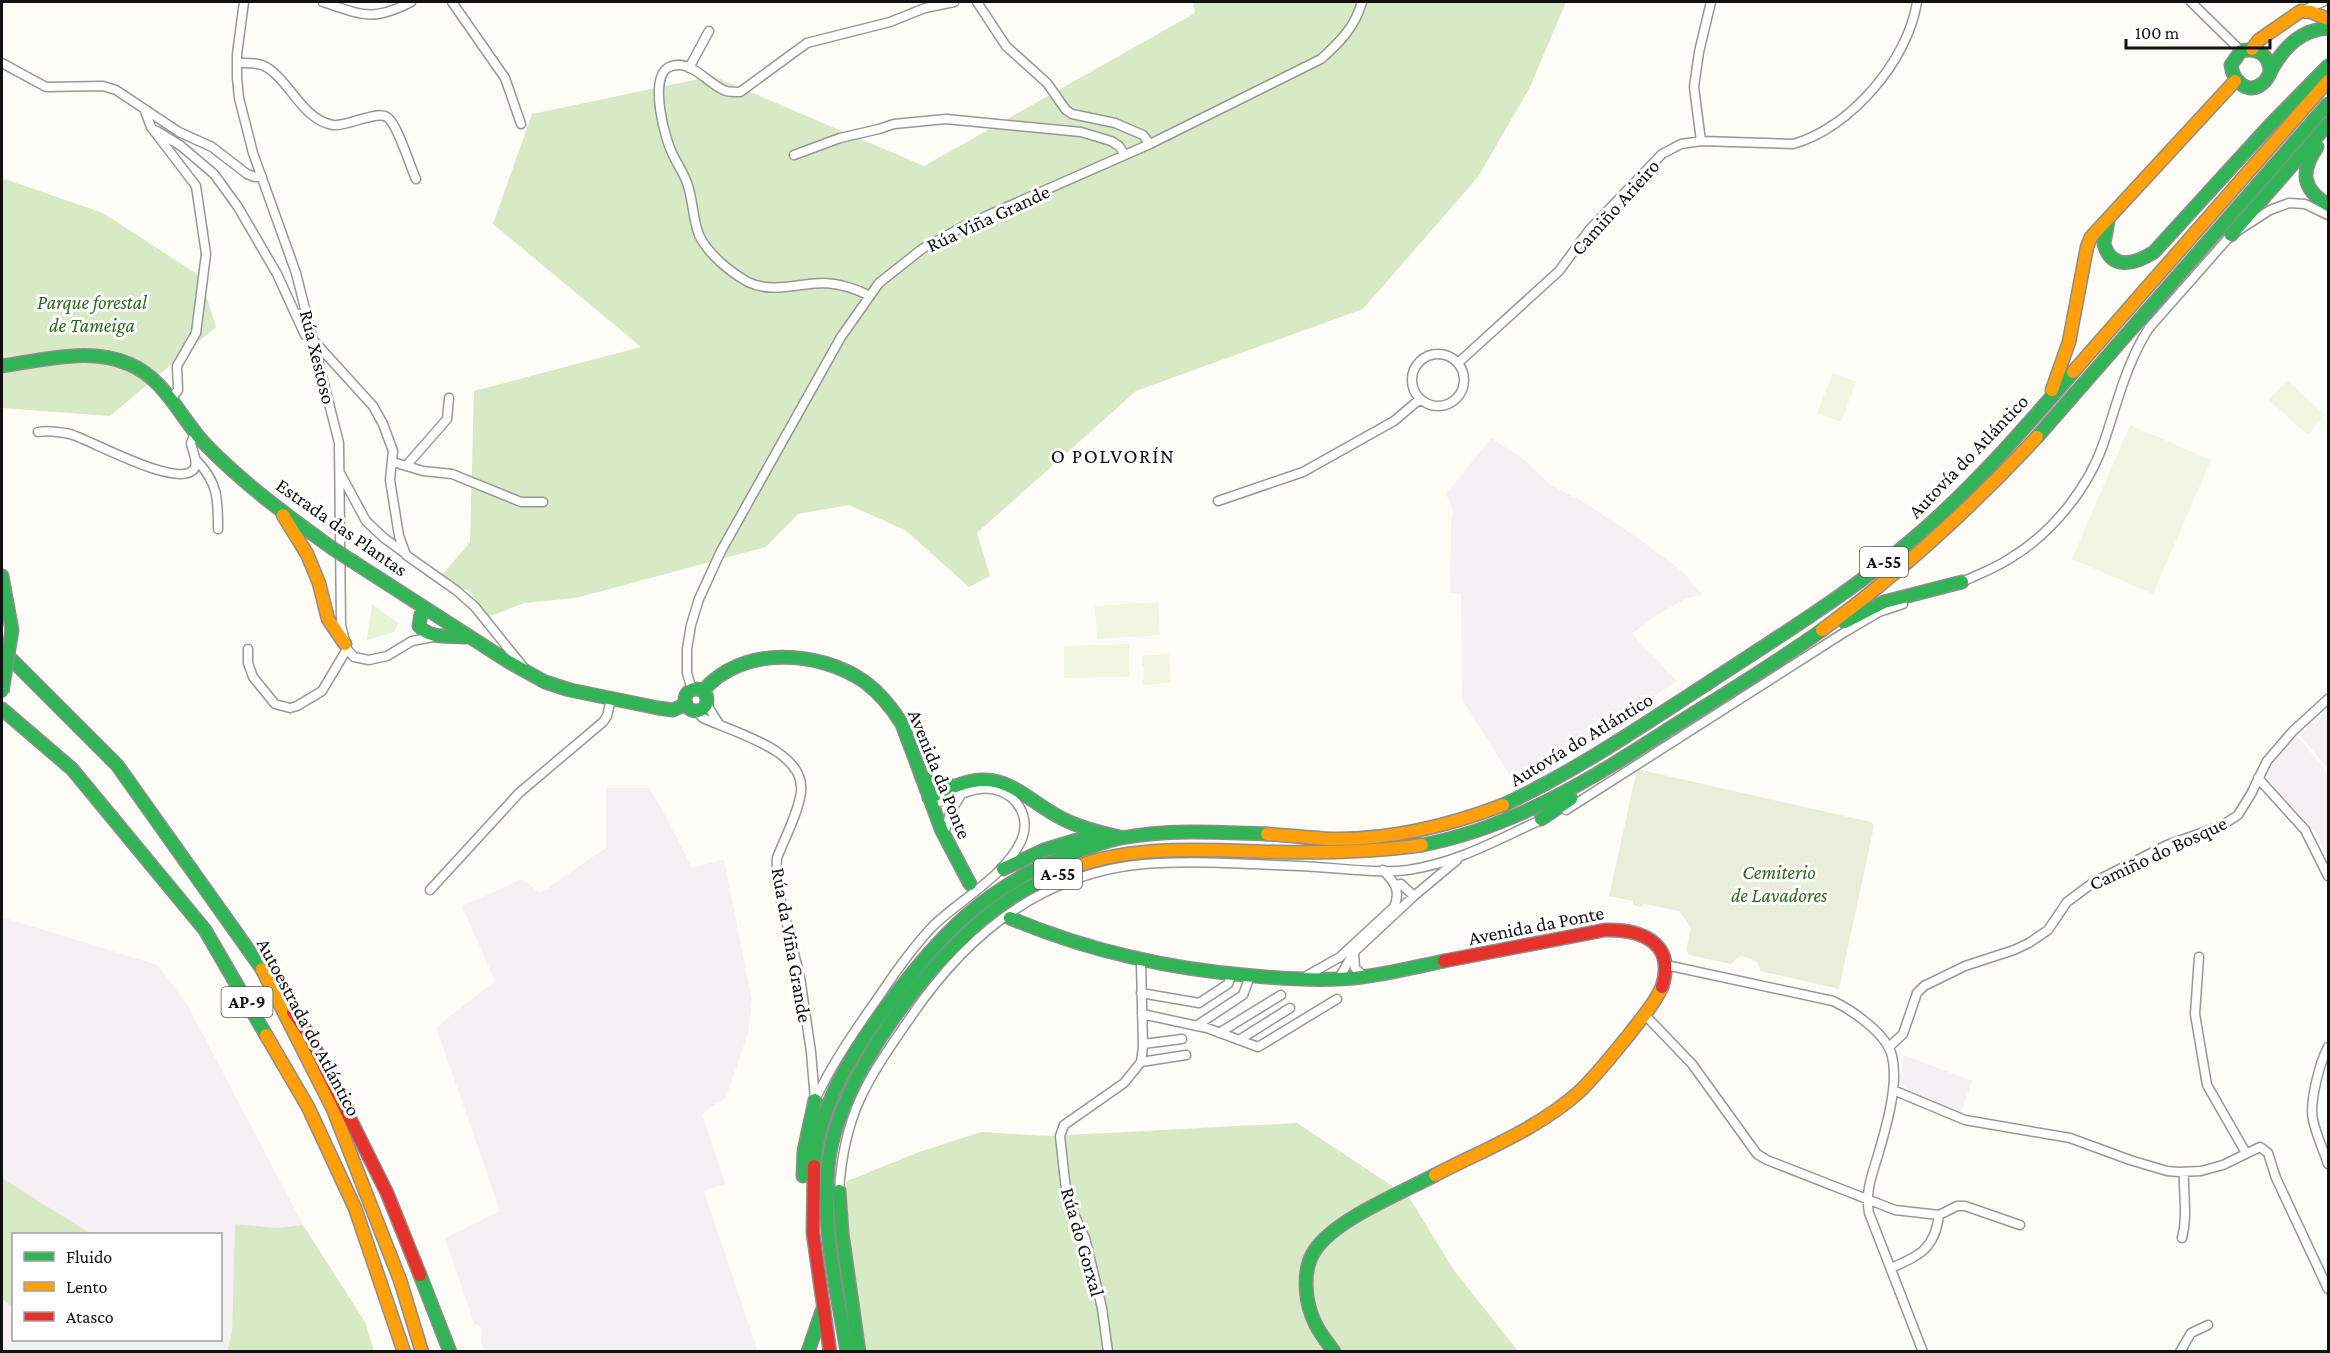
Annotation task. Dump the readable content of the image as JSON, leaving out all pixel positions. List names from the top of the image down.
{
  "streets": {
    "main road": [
      "Autovía do Atlántico",
      "Estrada das Plantas",
      "A-55",
      "Avenida da Ponte",
      "AP-9",
      "Autoestrada do Atlántico"
    ],
    "street": [
      "Camiño Arieiro",
      "Rúa Viña Grande",
      "Rúa Xestoso",
      "Camiño do Bosque",
      "Rúa da Viña Grande",
      "Rúa do Gorxal"
    ]
  },
  "crossings": [
    ["Rúa Viña Grande", "Estrada das Plantas"],
    ["Rúa Viña Grande", "Avenida da Ponte"],
    ["Rúa Viña Grande", "Rúa da Viña Grande"],
    ["Estrada das Plantas", "Avenida da Ponte"],
    ["Estrada das Plantas", "Rúa da Viña Grande"],
    ["Avenida da Ponte", "Rúa da Viña Grande"]
  ],
  "districts": ["O POLVORÍN"],
  "parks": ["Parque forestal de Tameiga", "Cemiterio de Lavadores"],
  "legend": ["Fluido", "Lento", "Atasco"],
  "scale_bar": "100 m"
}
